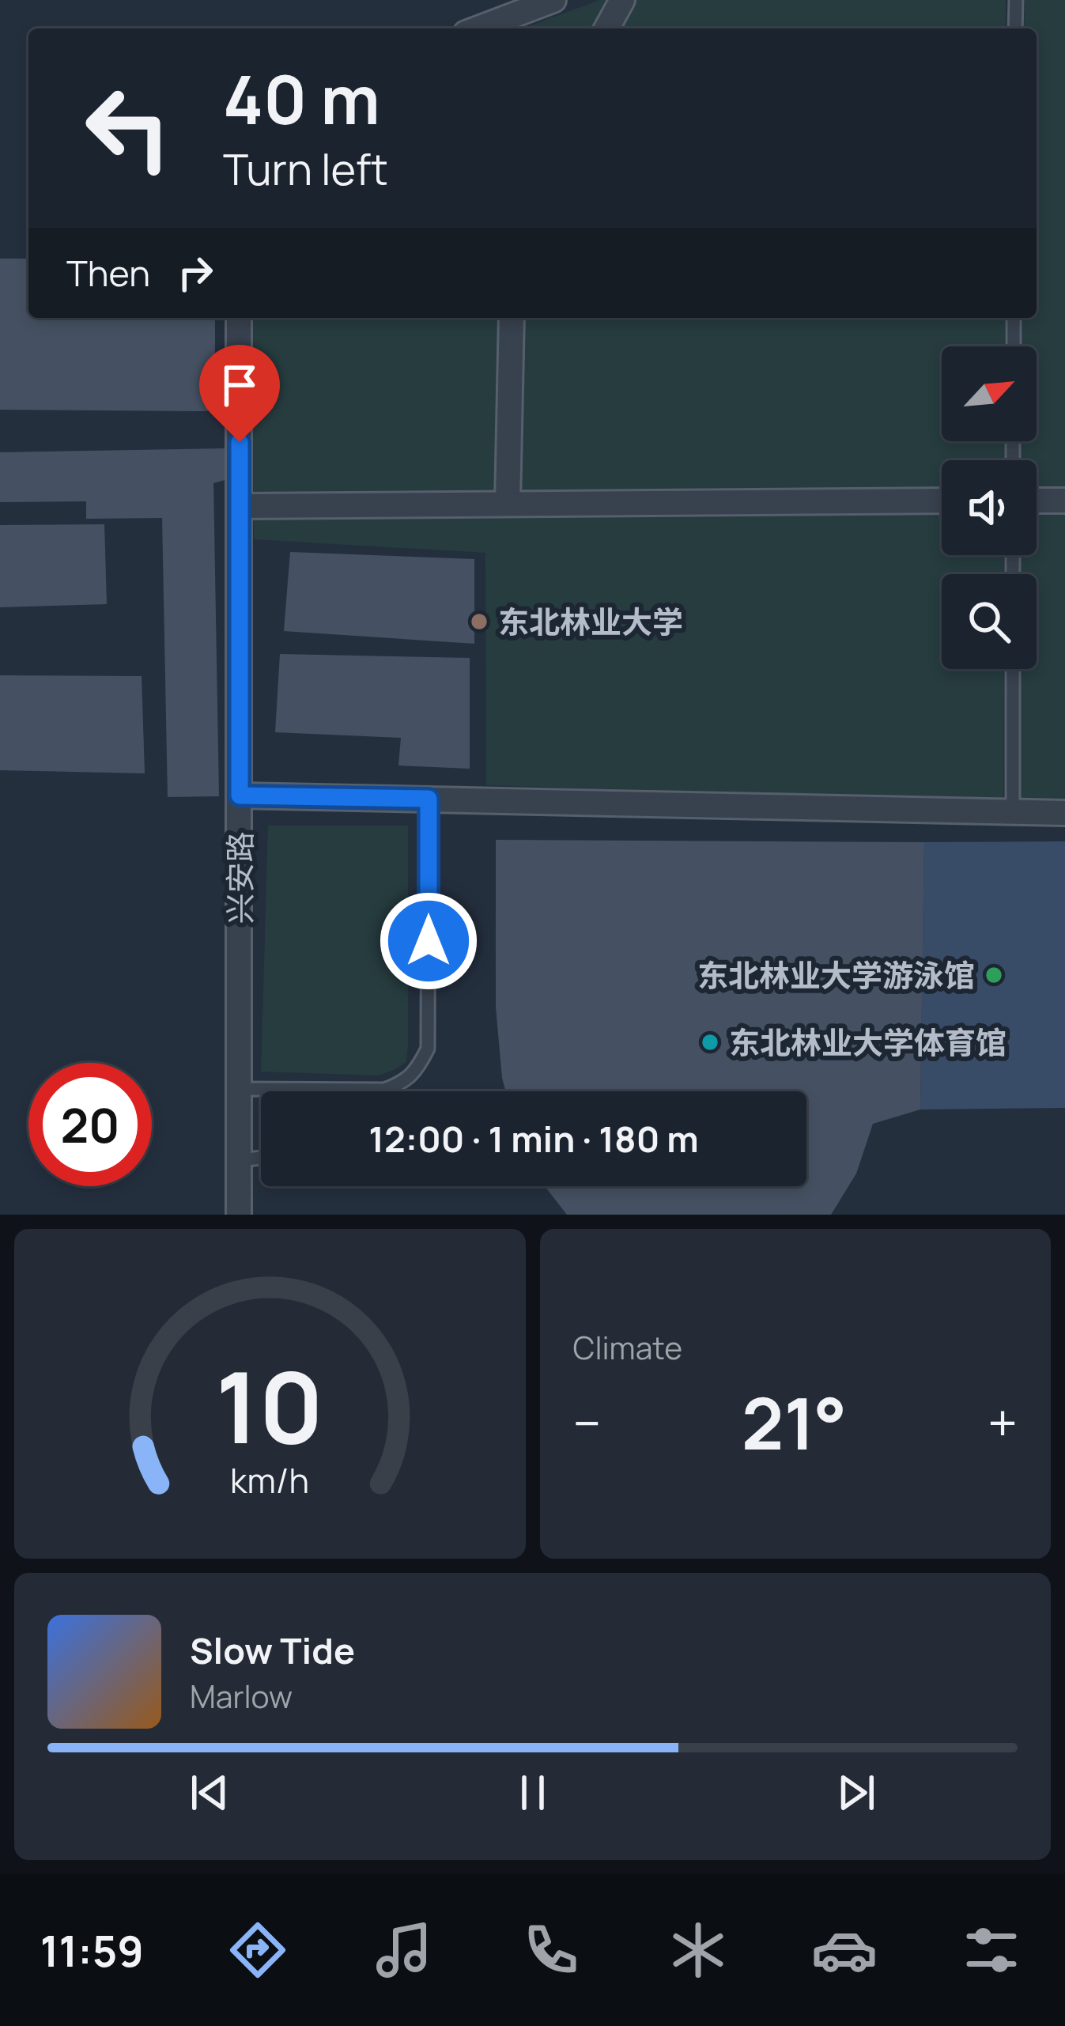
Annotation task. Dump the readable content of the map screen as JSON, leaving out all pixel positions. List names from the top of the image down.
{
  "streets": {
    "street": ["兴安路"]
  },
  "places": ["东北林业大学", "东北林业大学游泳馆", "东北林业大学体育馆"],
  "north": "top right",
  "page": {
    "turn": ["40 m", "Turn left"],
    "then": "Then",
    "limit": "20",
    "trip": "12:00 · 1 min · 180 m",
    "tile": "Climate",
    "heat": ["−", "21°", "+"],
    "song": ["Slow Tide", "Marlow"],
    "tabs": "11:59",
    "gauge": ["10", "km/h"]
  }
}
